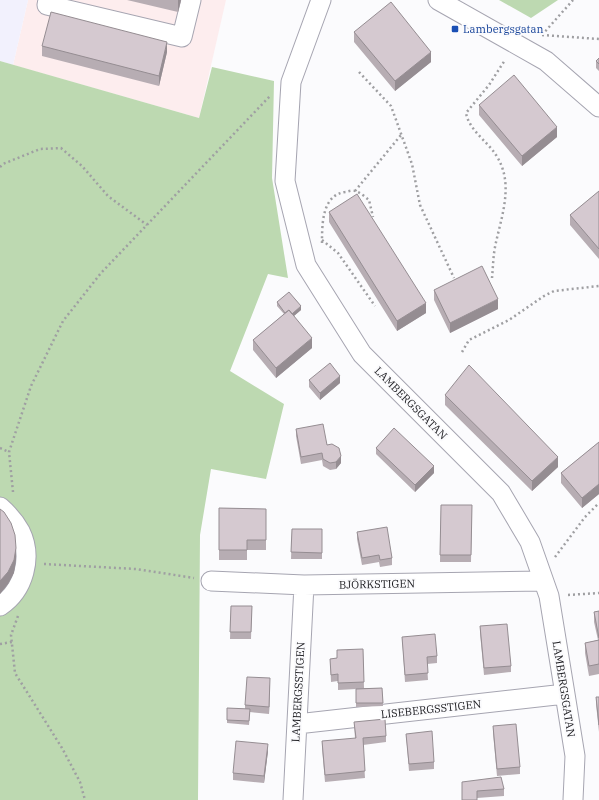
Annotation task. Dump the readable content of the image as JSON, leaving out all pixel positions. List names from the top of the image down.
{
  "streets": {
    "street": [
      "LAMBERGSGATAN",
      "BJÖRKSTIGEN",
      "LAMBERGSSTIGEN",
      "LISEBERGSSTIGEN"
    ]
  },
  "crossings": [
    ["LAMBERGSGATAN", "BJÖRKSTIGEN"],
    ["LAMBERGSGATAN", "LISEBERGSSTIGEN"],
    ["BJÖRKSTIGEN", "LAMBERGSSTIGEN"],
    ["LAMBERGSSTIGEN", "LISEBERGSSTIGEN"]
  ],
  "places": {
    "transit": ["Lambergsgatan"]
  }
}
